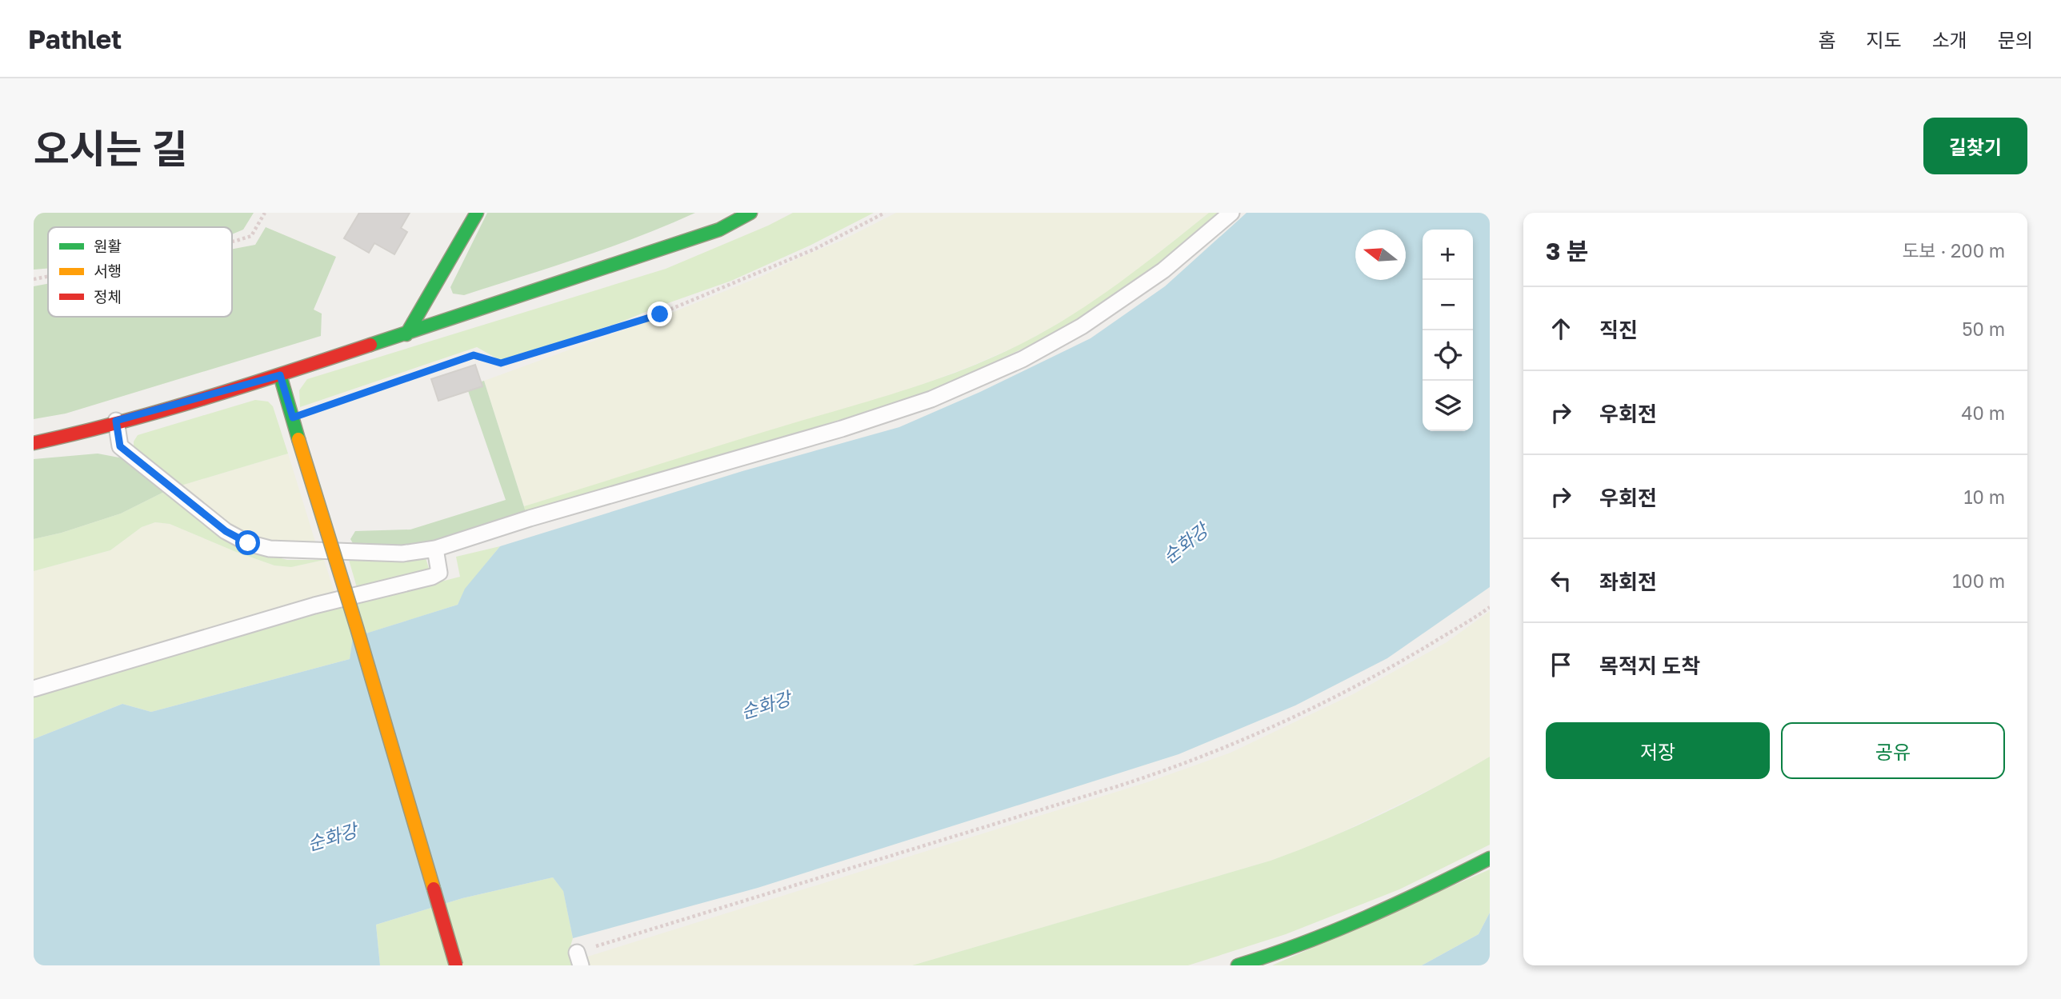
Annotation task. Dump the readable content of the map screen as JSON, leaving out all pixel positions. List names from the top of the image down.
{
  "water": ["순화강"],
  "legend": ["원활", "서행", "정체"],
  "north": "left",
  "page": {
    "header": "Pathlet",
    "nav": [
      "홈",
      "지도",
      "소개",
      "문의"
    ],
    "title": "오시는 길",
    "buttons": [
      "길찾기",
      ["저장", "공유"]
    ],
    "heading": ["3 분", "도보 · 200 m"],
    "map_buttons": ["+", "−"],
    "list": [
      ["직진", "50 m"],
      ["우회전", "40 m"],
      ["우회전", "10 m"],
      ["좌회전", "100 m"],
      "목적지 도착"
    ]
  }
}
